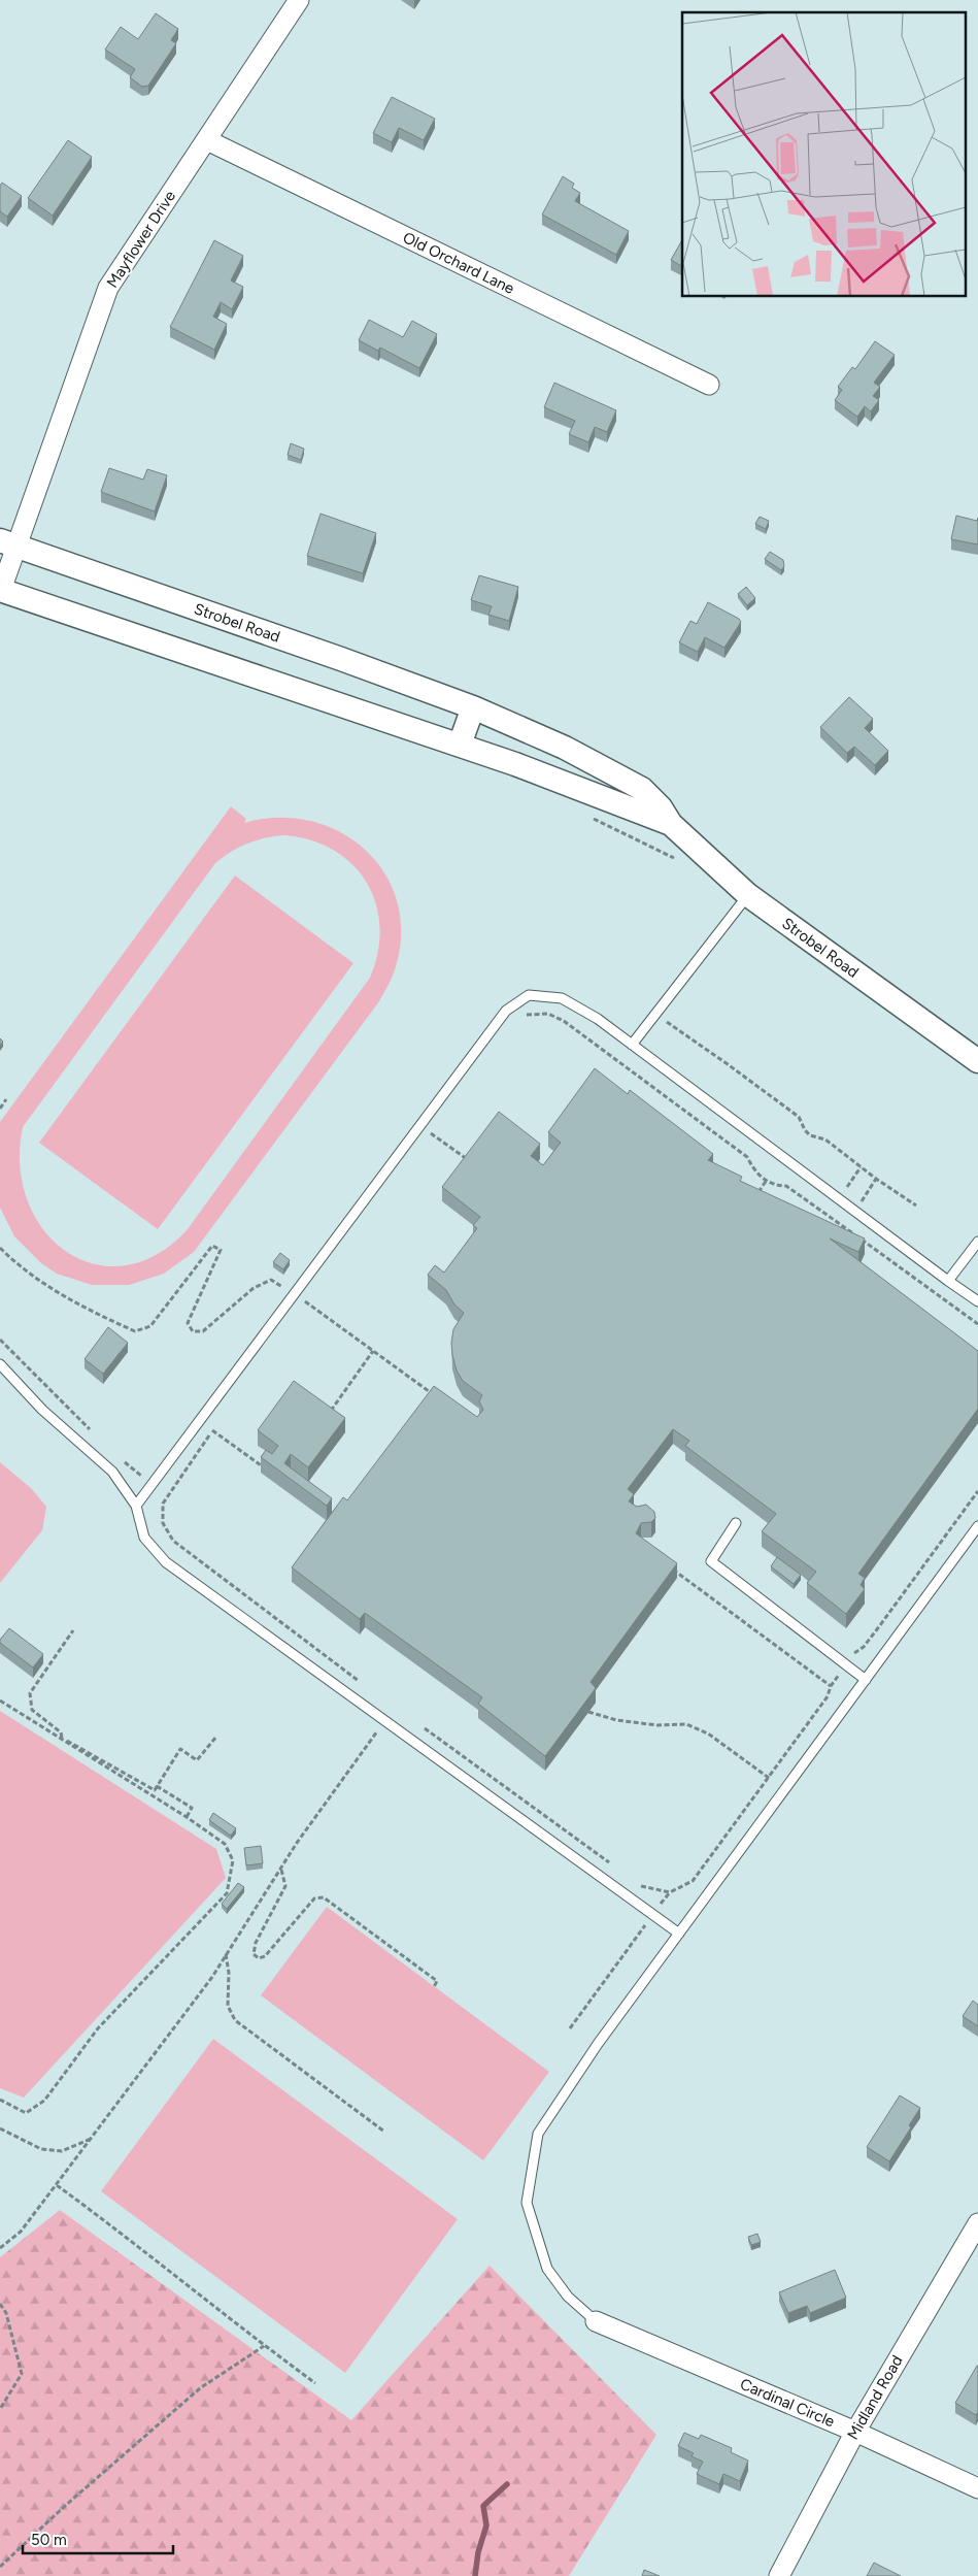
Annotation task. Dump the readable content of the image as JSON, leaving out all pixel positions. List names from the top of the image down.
{
  "streets": {
    "street": [
      "Mayflower Drive",
      "Old Orchard Lane",
      "Strobel Road",
      "Midland Road",
      "Cardinal Circle"
    ]
  },
  "crossings": [
    ["Mayflower Drive", "Old Orchard Lane"],
    ["Mayflower Drive", "Strobel Road"],
    ["Midland Road", "Cardinal Circle"]
  ],
  "scale_bar": "50 m"
}
